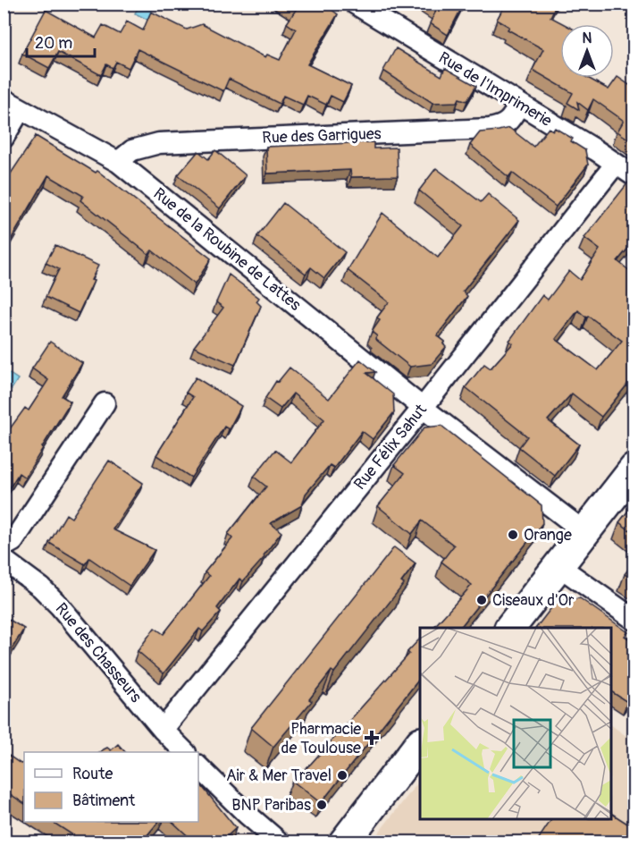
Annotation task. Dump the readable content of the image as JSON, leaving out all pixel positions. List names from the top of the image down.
{
  "streets": {
    "street": [
      "Rue de l'Imprimerie",
      "Rue des Garrigues",
      "Rue de la Roubine de Lattes",
      "Rue Félix Sahut",
      "Rue des Chasseurs"
    ]
  },
  "crossings": [
    ["Rue de l'Imprimerie", "Rue des Garrigues"],
    ["Rue de l'Imprimerie", "Rue Félix Sahut"],
    ["Rue des Garrigues", "Rue de la Roubine de Lattes"],
    ["Rue de la Roubine de Lattes", "Rue Félix Sahut"],
    ["Rue Félix Sahut", "Rue des Chasseurs"]
  ],
  "places": {
    "other": [
      "Orange",
      "Ciseaux d'Or",
      "Air & Mer Travel",
      "BNP Paribas"
    ],
    "health": ["Pharmacie de Toulouse"]
  },
  "legend": ["Route", "Bâtiment"],
  "scale_bar": "20 m",
  "north": "top"
}
